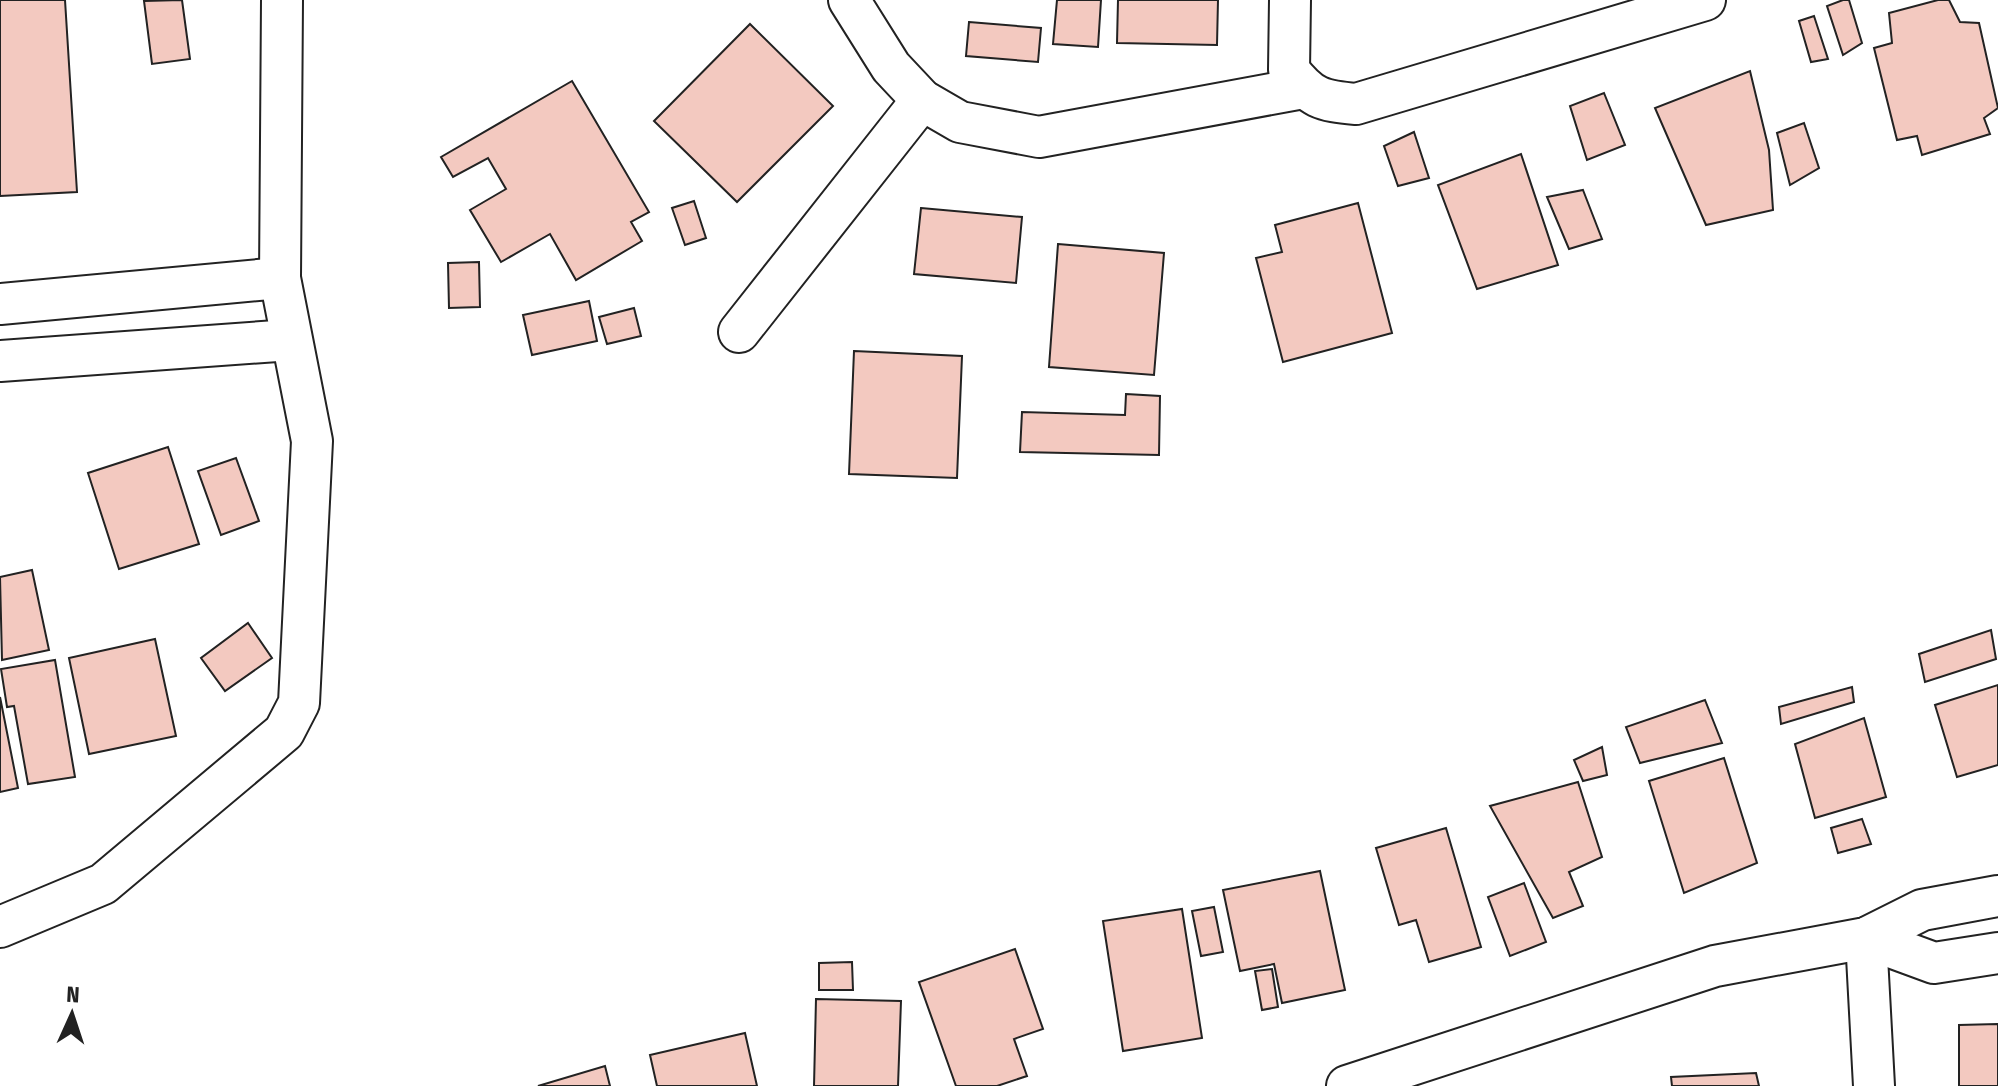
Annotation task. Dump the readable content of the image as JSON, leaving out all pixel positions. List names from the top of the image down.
{
  "north": "top"
}
